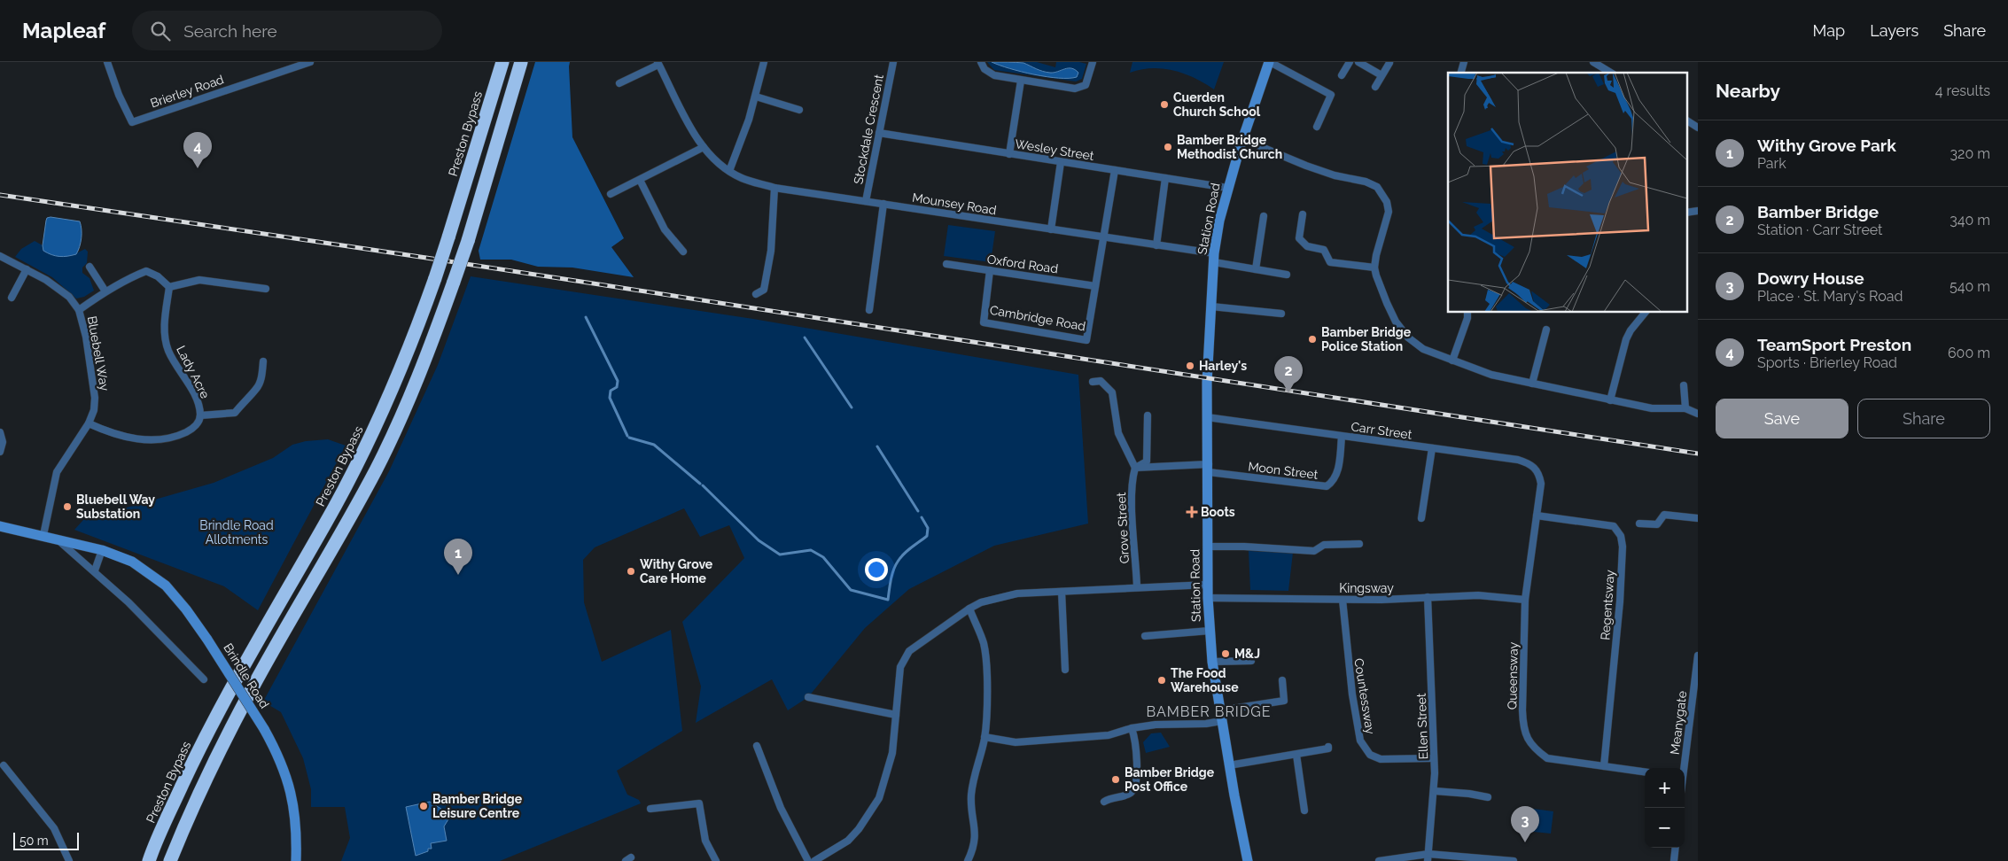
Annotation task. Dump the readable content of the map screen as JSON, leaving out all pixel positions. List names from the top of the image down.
{
  "streets": {
    "highway": ["Preston Bypass"],
    "main road": ["Station Road", "Brindle Road"],
    "street": [
      "Brierley Road",
      "Stockdale Crescent",
      "Wesley Street",
      "Mounsey Road",
      "Oxford Road",
      "Cambridge Road",
      "Bluebell Way",
      "Lady Acre",
      "Carr Street",
      "Moon Street",
      "Grove Street",
      "Kingsway",
      "Regentsway",
      "Queensway",
      "Countessway",
      "Meanygate",
      "Ellen Street"
    ]
  },
  "crossings": [
    ["Stockdale Crescent", "Wesley Street"],
    ["Stockdale Crescent", "Mounsey Road"],
    ["Wesley Street", "Station Road"],
    ["Wesley Street", "Cambridge Road"],
    ["Mounsey Road", "Station Road"],
    ["Mounsey Road", "Cambridge Road"],
    ["Station Road", "Carr Street"],
    ["Station Road", "Moon Street"],
    ["Station Road", "Kingsway"],
    ["Oxford Road", "Cambridge Road"],
    ["Bluebell Way", "Lady Acre"],
    ["Bluebell Way", "Brindle Road"],
    ["Carr Street", "Moon Street"],
    ["Carr Street", "Queensway"],
    ["Moon Street", "Grove Street"],
    ["Kingsway", "Queensway"],
    ["Kingsway", "Countessway"],
    ["Kingsway", "Ellen Street"],
    ["Regentsway", "Queensway"],
    ["Countessway", "Ellen Street"]
  ],
  "districts": ["BAMBER BRIDGE"],
  "parks": ["Brindle Road Allotments"],
  "places": {
    "other": [
      "Cuerden Church School",
      "Bamber Bridge Methodist Church",
      "Bamber Bridge Police Station",
      "Harley's",
      "Bluebell Way Substation",
      "Withy Grove Care Home",
      "M&J",
      "The Food Warehouse",
      "Bamber Bridge Post Office",
      "Bamber Bridge Leisure Centre"
    ],
    "health": ["Boots"]
  },
  "scale_bar": "50 m",
  "page": {
    "header": "Mapleaf",
    "search": "Search here",
    "nav": ["Map", "Layers", "Share"],
    "heading": ["Nearby", "4 results"],
    "list": [
      {
        "mark": "1",
        "name": "Withy Grove Park",
        "note": "Park",
        "value": "320 m"
      },
      {
        "mark": "2",
        "name": "Bamber Bridge",
        "note": "Station · Carr Street",
        "value": "340 m"
      },
      {
        "mark": "3",
        "name": "Dowry House",
        "note": "Place · St. Mary's Road",
        "value": "540 m"
      },
      {
        "mark": "4",
        "name": "TeamSport Preston",
        "note": "Sports · Brierley Road",
        "value": "600 m"
      }
    ],
    "pins": [
      "4",
      "2",
      "1",
      "3"
    ],
    "buttons": ["Save", "Share"],
    "map_buttons": ["+", "−"],
    "scale": "50 m"
  }
}
